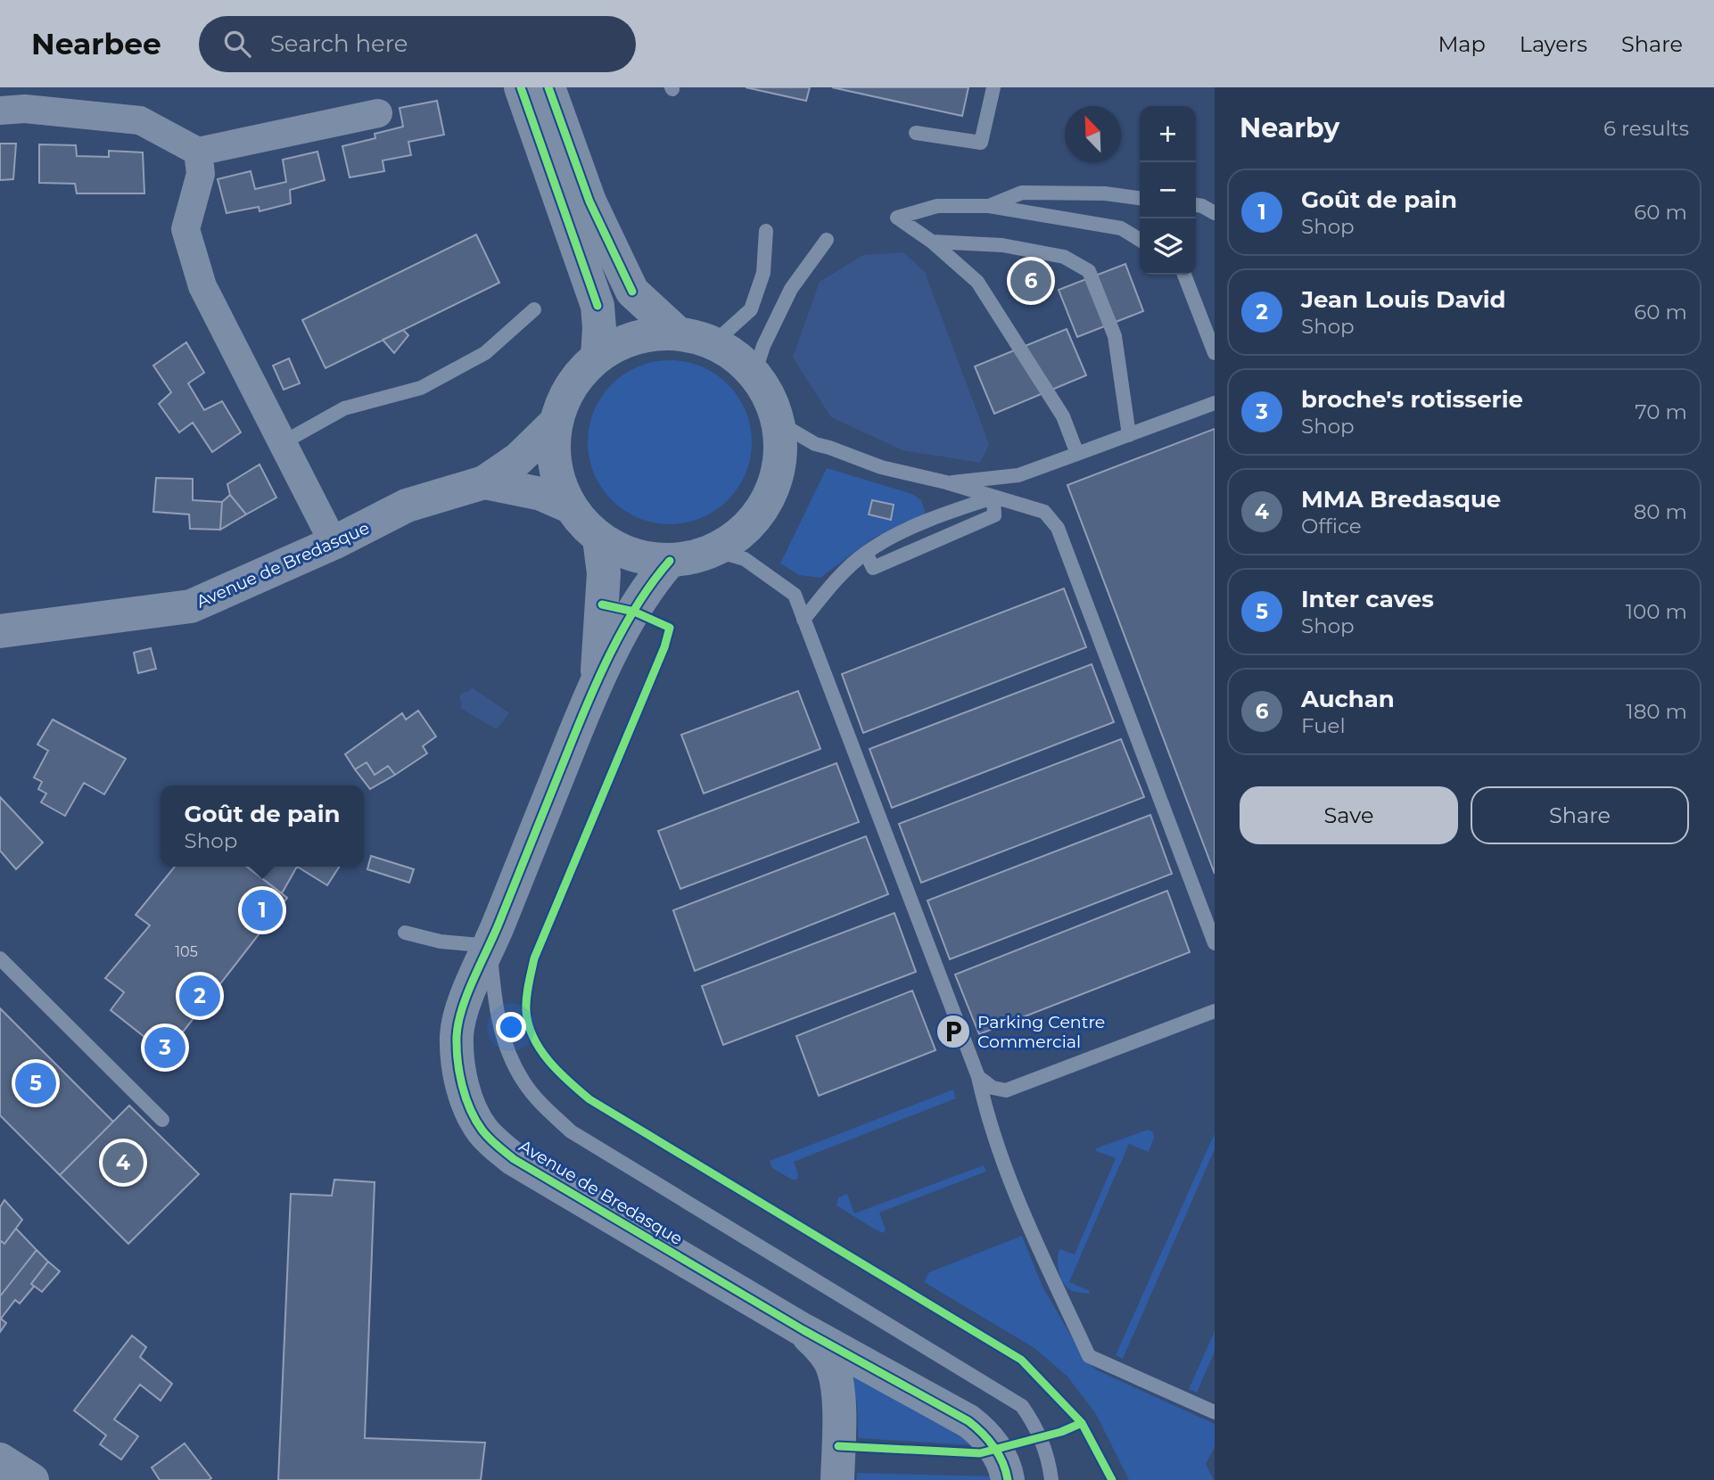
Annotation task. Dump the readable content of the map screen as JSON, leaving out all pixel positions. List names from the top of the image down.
{
  "streets": {
    "street": ["Avenue de Bredasque"]
  },
  "places": {
    "parking": ["Parking Centre Commercial"]
  },
  "house_numbers": ["105"],
  "north": "top left",
  "page": {
    "header": "Nearbee",
    "search": "Search here",
    "nav": ["Map", "Layers", "Share"],
    "heading": ["Nearby", "6 results"],
    "map_buttons": ["+", "−"],
    "list": [
      {
        "mark": "1",
        "name": "Goût de pain",
        "note": "Shop",
        "value": "60 m"
      },
      {
        "mark": "2",
        "name": "Jean Louis David",
        "note": "Shop",
        "value": "60 m"
      },
      {
        "mark": "3",
        "name": "broche's rotisserie",
        "note": "Shop",
        "value": "70 m"
      },
      {
        "mark": "4",
        "name": "MMA Bredasque",
        "note": "Office",
        "value": "80 m"
      },
      {
        "mark": "5",
        "name": "Inter caves",
        "note": "Shop",
        "value": "100 m"
      },
      {
        "mark": "6",
        "name": "Auchan",
        "note": "Fuel",
        "value": "180 m"
      }
    ],
    "pins": [
      "6",
      "1",
      "2",
      "3",
      "5",
      "4"
    ],
    "buttons": ["Save", "Share"],
    "popup": ["Goût de pain", "Shop"]
  }
}
